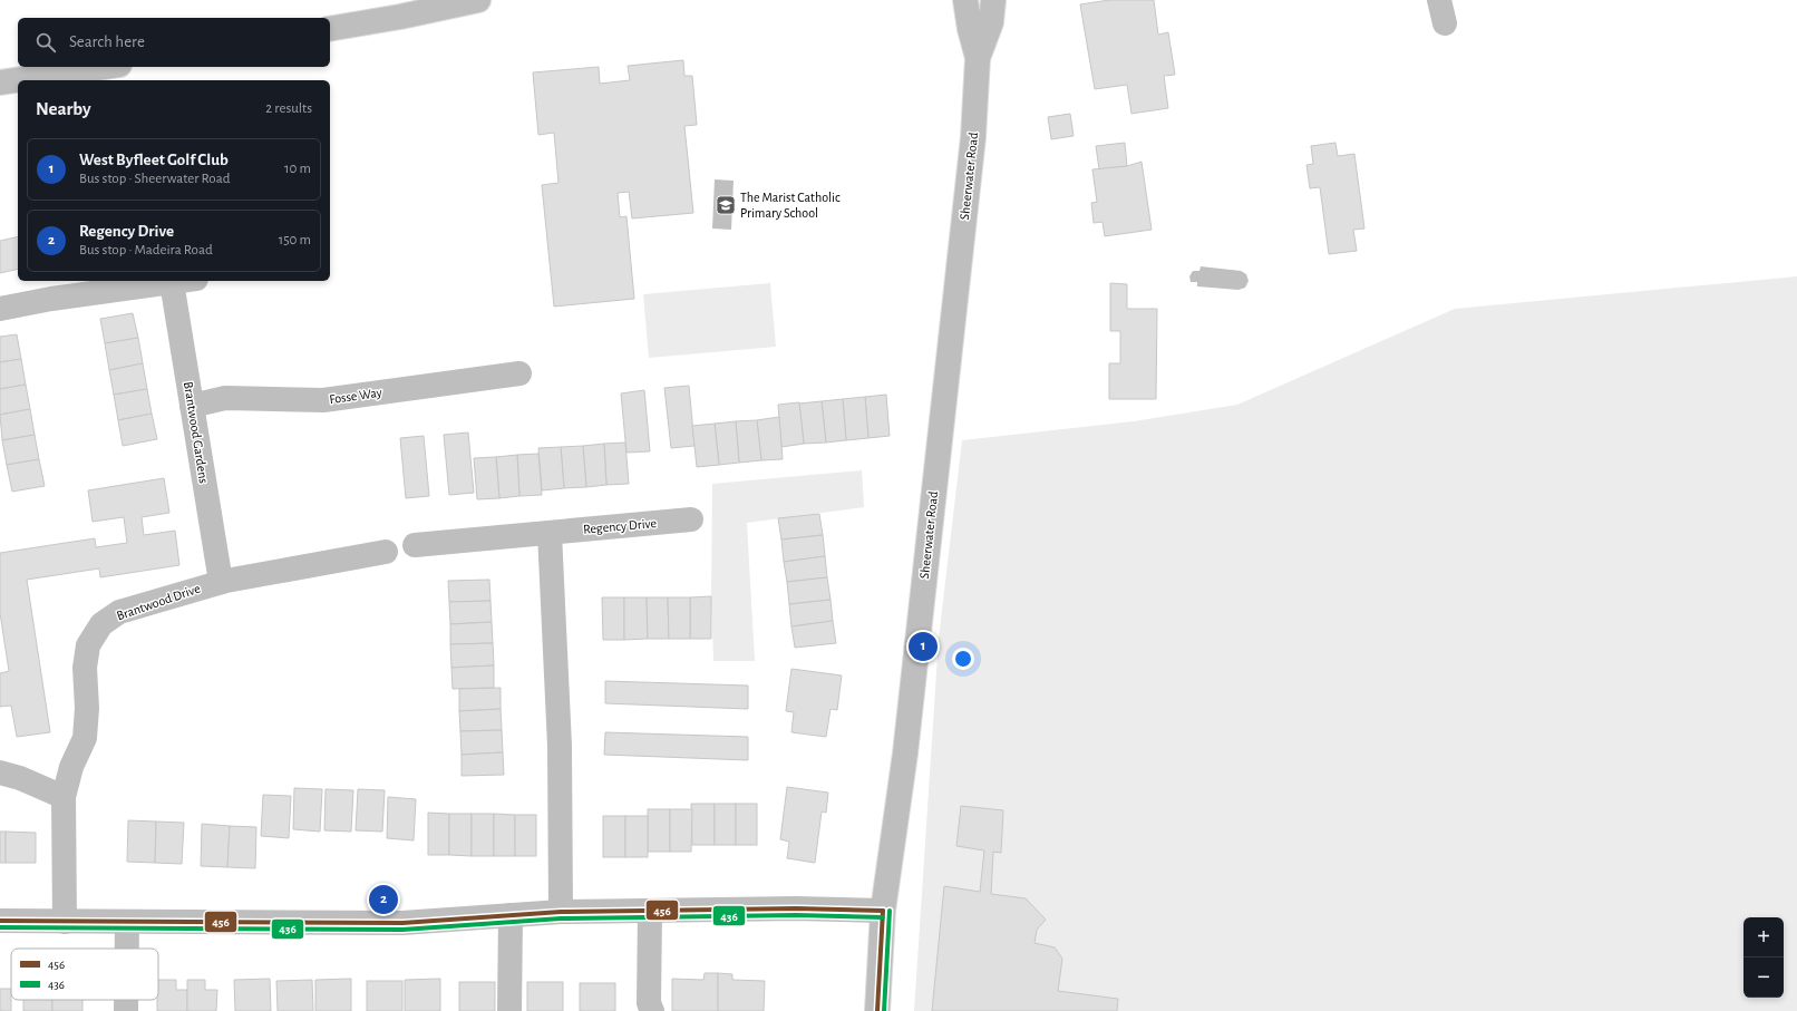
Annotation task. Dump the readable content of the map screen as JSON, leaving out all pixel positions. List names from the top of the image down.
{
  "streets": {
    "street": [
      "Sheerwater Road",
      "Fosse Way",
      "Brantwood Gardens",
      "Regency Drive",
      "Brantwood Drive"
    ]
  },
  "crossings": [
    ["Fosse Way", "Brantwood Gardens"],
    ["Brantwood Gardens", "Brantwood Drive"]
  ],
  "places": {
    "school or university": ["The Marist Catholic Primary School"]
  },
  "lines": ["transit line 456", "transit line 436"],
  "legend": ["456", "436"],
  "page": {
    "search": "Search here",
    "heading": ["Nearby", "2 results"],
    "list": [
      {
        "mark": "1",
        "name": "West Byfleet Golf Club",
        "note": "Bus stop · Sheerwater Road",
        "value": "10 m"
      },
      {
        "mark": "2",
        "name": "Regency Drive",
        "note": "Bus stop · Madeira Road",
        "value": "150 m"
      }
    ],
    "pins": ["1", "2"],
    "map_buttons": ["+", "−"]
  }
}
